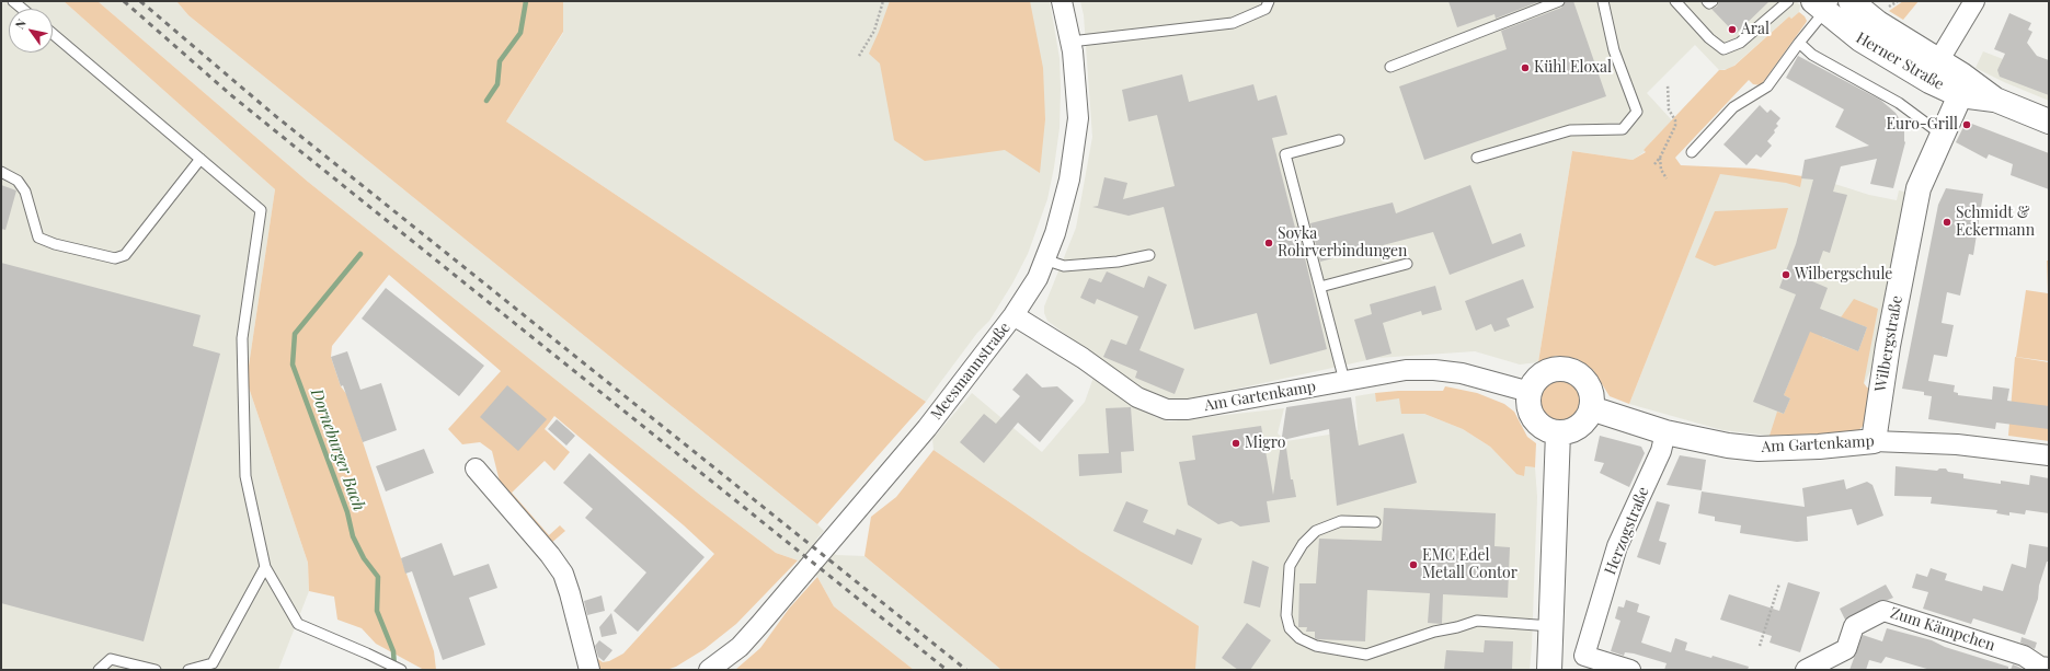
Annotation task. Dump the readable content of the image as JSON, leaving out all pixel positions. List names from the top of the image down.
{
  "streets": {
    "street": [
      "Herner Straße",
      "Wilbergstraße",
      "Meesmannstraße",
      "Am Gartenkamp",
      "Herzogstraße",
      "Zum Kämpchen"
    ]
  },
  "crossings": [
    ["Herner Straße", "Wilbergstraße"],
    ["Wilbergstraße", "Am Gartenkamp"],
    ["Meesmannstraße", "Am Gartenkamp"],
    ["Am Gartenkamp", "Herzogstraße"]
  ],
  "water": ["Dorneburger Bach"],
  "places": [
    "Aral",
    "Kühl Eloxal",
    "Euro-Grill",
    "Schmidt & Eckermann",
    "Soyka Rohrverbindungen",
    "Wilbergschule",
    "Migro",
    "EMC Edel Metall Contor"
  ],
  "north": "top left"
}
